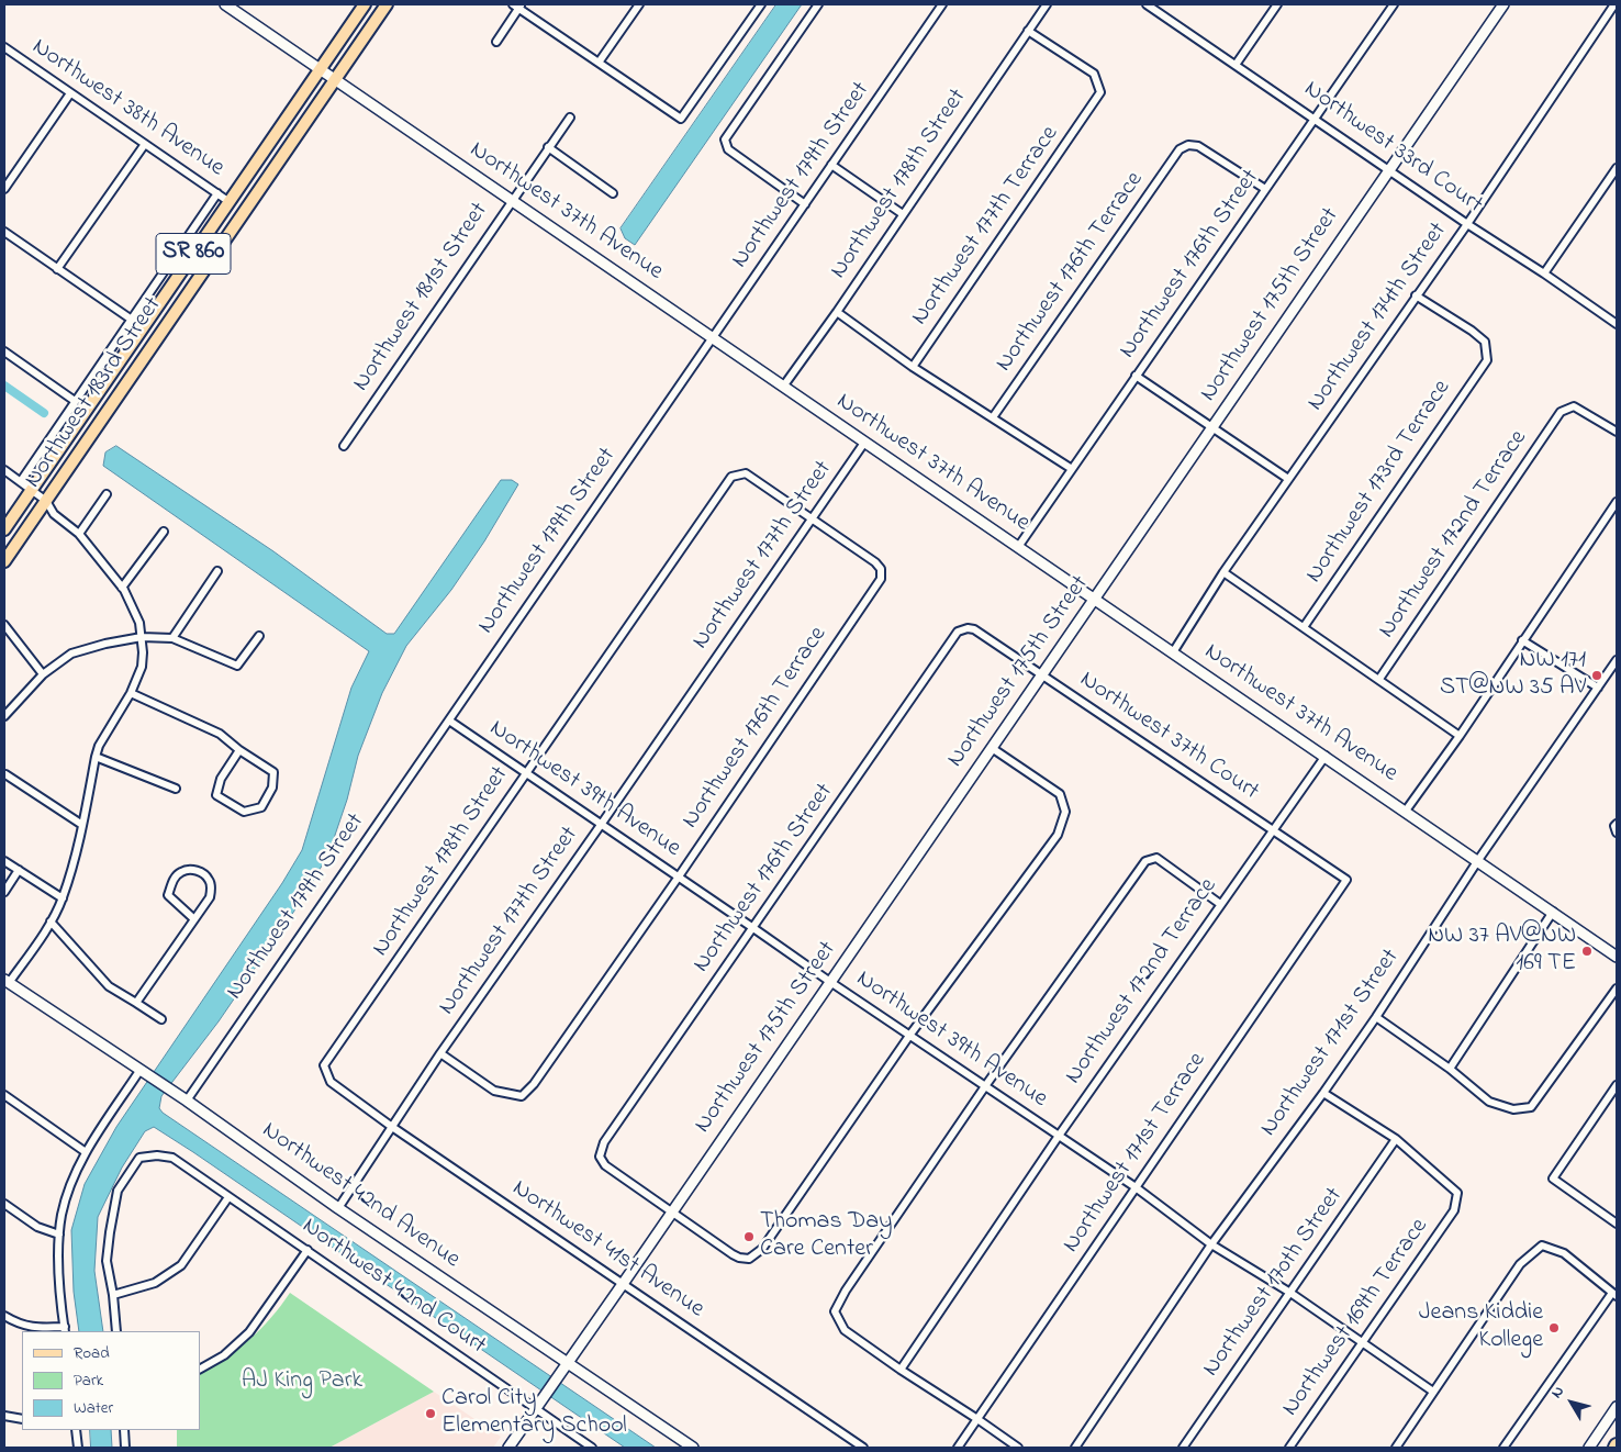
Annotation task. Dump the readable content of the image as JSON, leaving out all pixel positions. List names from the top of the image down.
{
  "streets": {
    "main road": ["SR 860", "Northwest 183rd Street"],
    "street": [
      "Northwest 38th Avenue",
      "Northwest 33rd Court",
      "Northwest 179th Street",
      "Northwest 178th Street",
      "Northwest 37th Avenue",
      "Northwest 177th Terrace",
      "Northwest 176th Street",
      "Northwest 176th Terrace",
      "Northwest 181st Street",
      "Northwest 175th Street",
      "Northwest 174th Street",
      "Northwest 173rd Terrace",
      "Northwest 172nd Terrace",
      "Northwest 177th Street",
      "Northwest 37th Court",
      "Northwest 39th Avenue",
      "Northwest 171st Street",
      "Northwest 171st Terrace",
      "Northwest 42nd Avenue",
      "Northwest 41st Avenue",
      "Northwest 170th Street",
      "Northwest 42nd Court",
      "Northwest 169th Terrace"
    ]
  },
  "crossings": [
    ["Northwest 38th Avenue", "Northwest 183rd Street"],
    ["Northwest 33rd Court", "Northwest 176th Street"],
    ["Northwest 33rd Court", "Northwest 175th Street"],
    ["Northwest 33rd Court", "Northwest 174th Street"],
    ["Northwest 179th Street", "Northwest 37th Avenue"],
    ["Northwest 179th Street", "Northwest 39th Avenue"],
    ["Northwest 179th Street", "Northwest 42nd Avenue"],
    ["Northwest 178th Street", "Northwest 37th Avenue"],
    ["Northwest 178th Street", "Northwest 177th Terrace"],
    ["Northwest 178th Street", "Northwest 176th Terrace"],
    ["Northwest 178th Street", "Northwest 177th Street"],
    ["Northwest 178th Street", "Northwest 39th Avenue"],
    ["Northwest 178th Street", "Northwest 41st Avenue"],
    ["Northwest 37th Avenue", "Northwest 176th Street"],
    ["Northwest 37th Avenue", "Northwest 181st Street"],
    ["Northwest 37th Avenue", "Northwest 175th Street"],
    ["Northwest 37th Avenue", "Northwest 174th Street"],
    ["Northwest 37th Avenue", "Northwest 183rd Street"],
    ["Northwest 37th Avenue", "Northwest 172nd Terrace"],
    ["Northwest 37th Avenue", "Northwest 177th Street"],
    ["Northwest 37th Avenue", "Northwest 171st Street"],
    ["Northwest 176th Street", "Northwest 176th Terrace"],
    ["Northwest 176th Street", "Northwest 175th Street"],
    ["Northwest 176th Street", "Northwest 37th Court"],
    ["Northwest 176th Street", "Northwest 39th Avenue"],
    ["Northwest 176th Terrace", "Northwest 177th Street"],
    ["Northwest 176th Terrace", "Northwest 39th Avenue"],
    ["Northwest 175th Street", "Northwest 37th Court"],
    ["Northwest 175th Street", "Northwest 39th Avenue"],
    ["Northwest 175th Street", "Northwest 42nd Avenue"],
    ["Northwest 175th Street", "Northwest 41st Avenue"],
    ["Northwest 175th Street", "Northwest 42nd Court"],
    ["Northwest 174th Street", "Northwest 173rd Terrace"],
    ["Northwest 172nd Terrace", "Northwest 37th Court"],
    ["Northwest 172nd Terrace", "Northwest 39th Avenue"],
    ["Northwest 177th Street", "Northwest 39th Avenue"],
    ["Northwest 177th Street", "Northwest 42nd Avenue"],
    ["Northwest 177th Street", "Northwest 41st Avenue"],
    ["Northwest 37th Court", "Northwest 171st Terrace"],
    ["Northwest 39th Avenue", "Northwest 171st Street"],
    ["Northwest 39th Avenue", "Northwest 171st Terrace"],
    ["Northwest 39th Avenue", "Northwest 170th Street"],
    ["Northwest 39th Avenue", "Northwest 169th Terrace"],
    ["Northwest 170th Street", "Northwest 169th Terrace"]
  ],
  "parks": ["AJ King Park"],
  "places": [
    "NW 171 ST@NW 35 AV",
    "NW 37 AV@NW 169 TE",
    "Thomas Day Care Center",
    "Jeans Kiddie Kollege",
    "Carol City Elementary School"
  ],
  "legend": ["Road", "Park", "Water"],
  "north": "top left"
}
